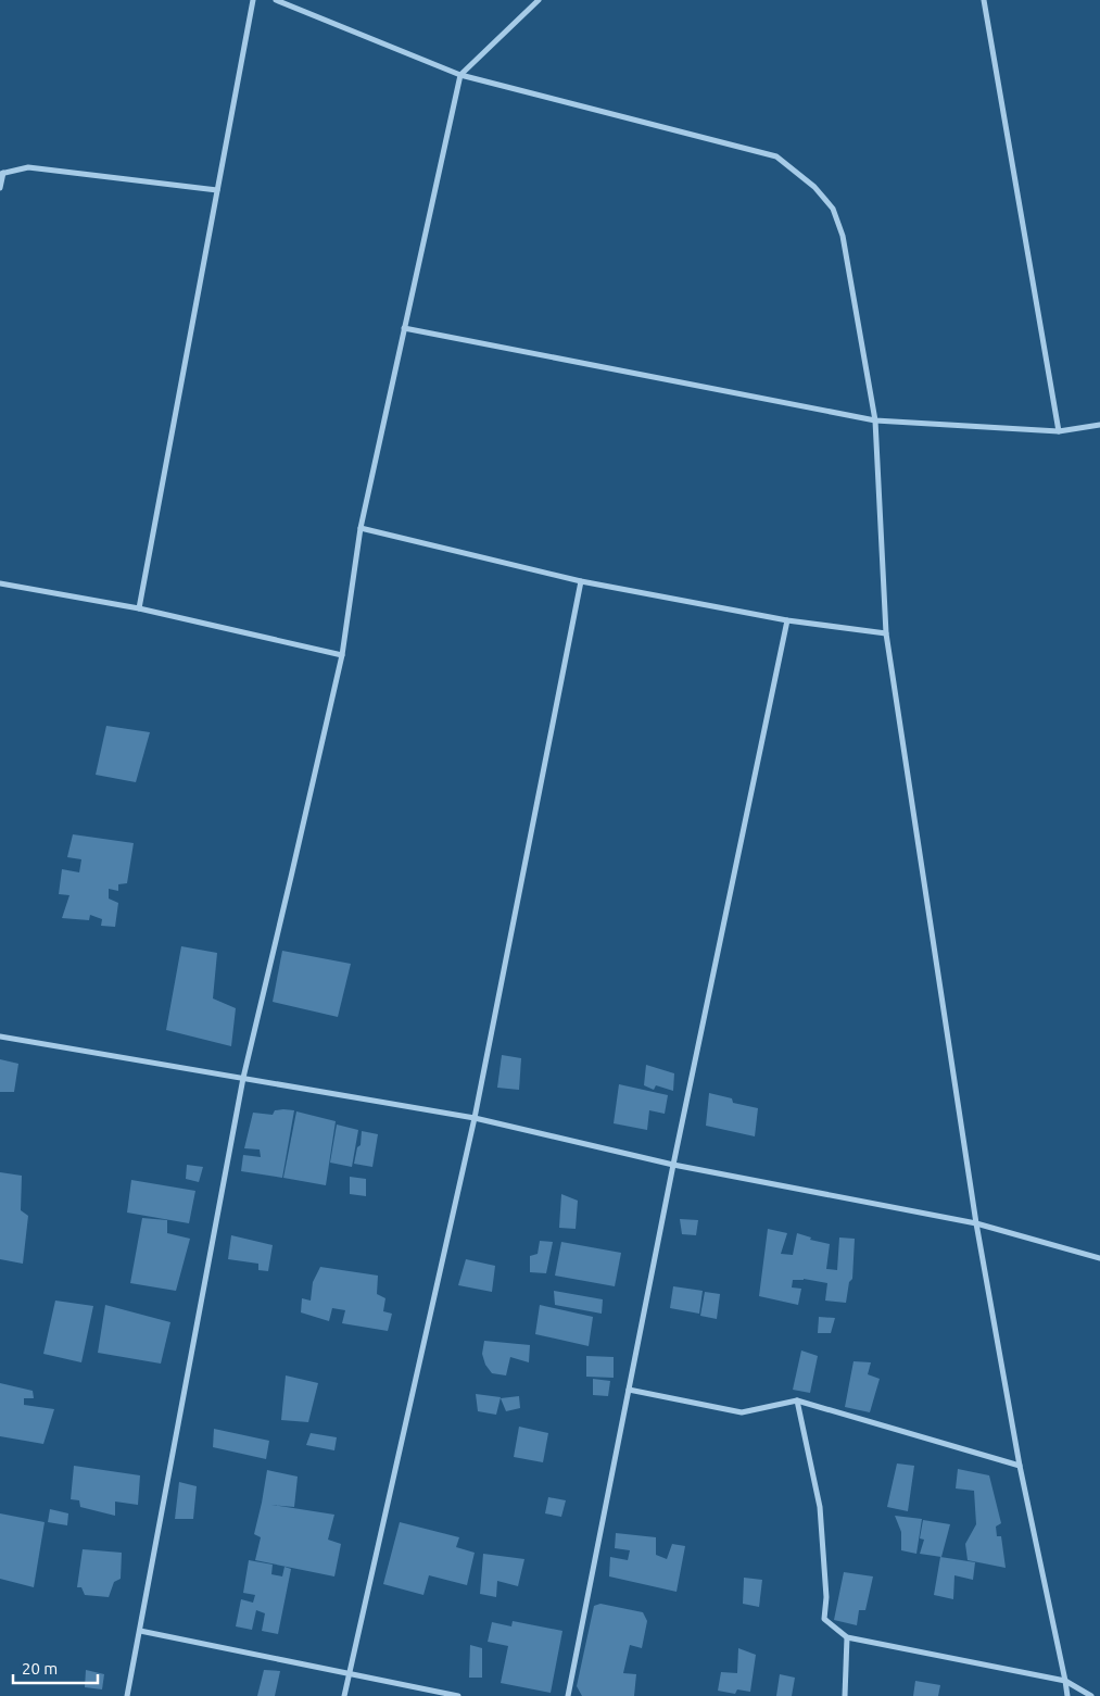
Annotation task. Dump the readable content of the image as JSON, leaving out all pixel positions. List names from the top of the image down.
{
  "scale_bar": "20 m"
}
